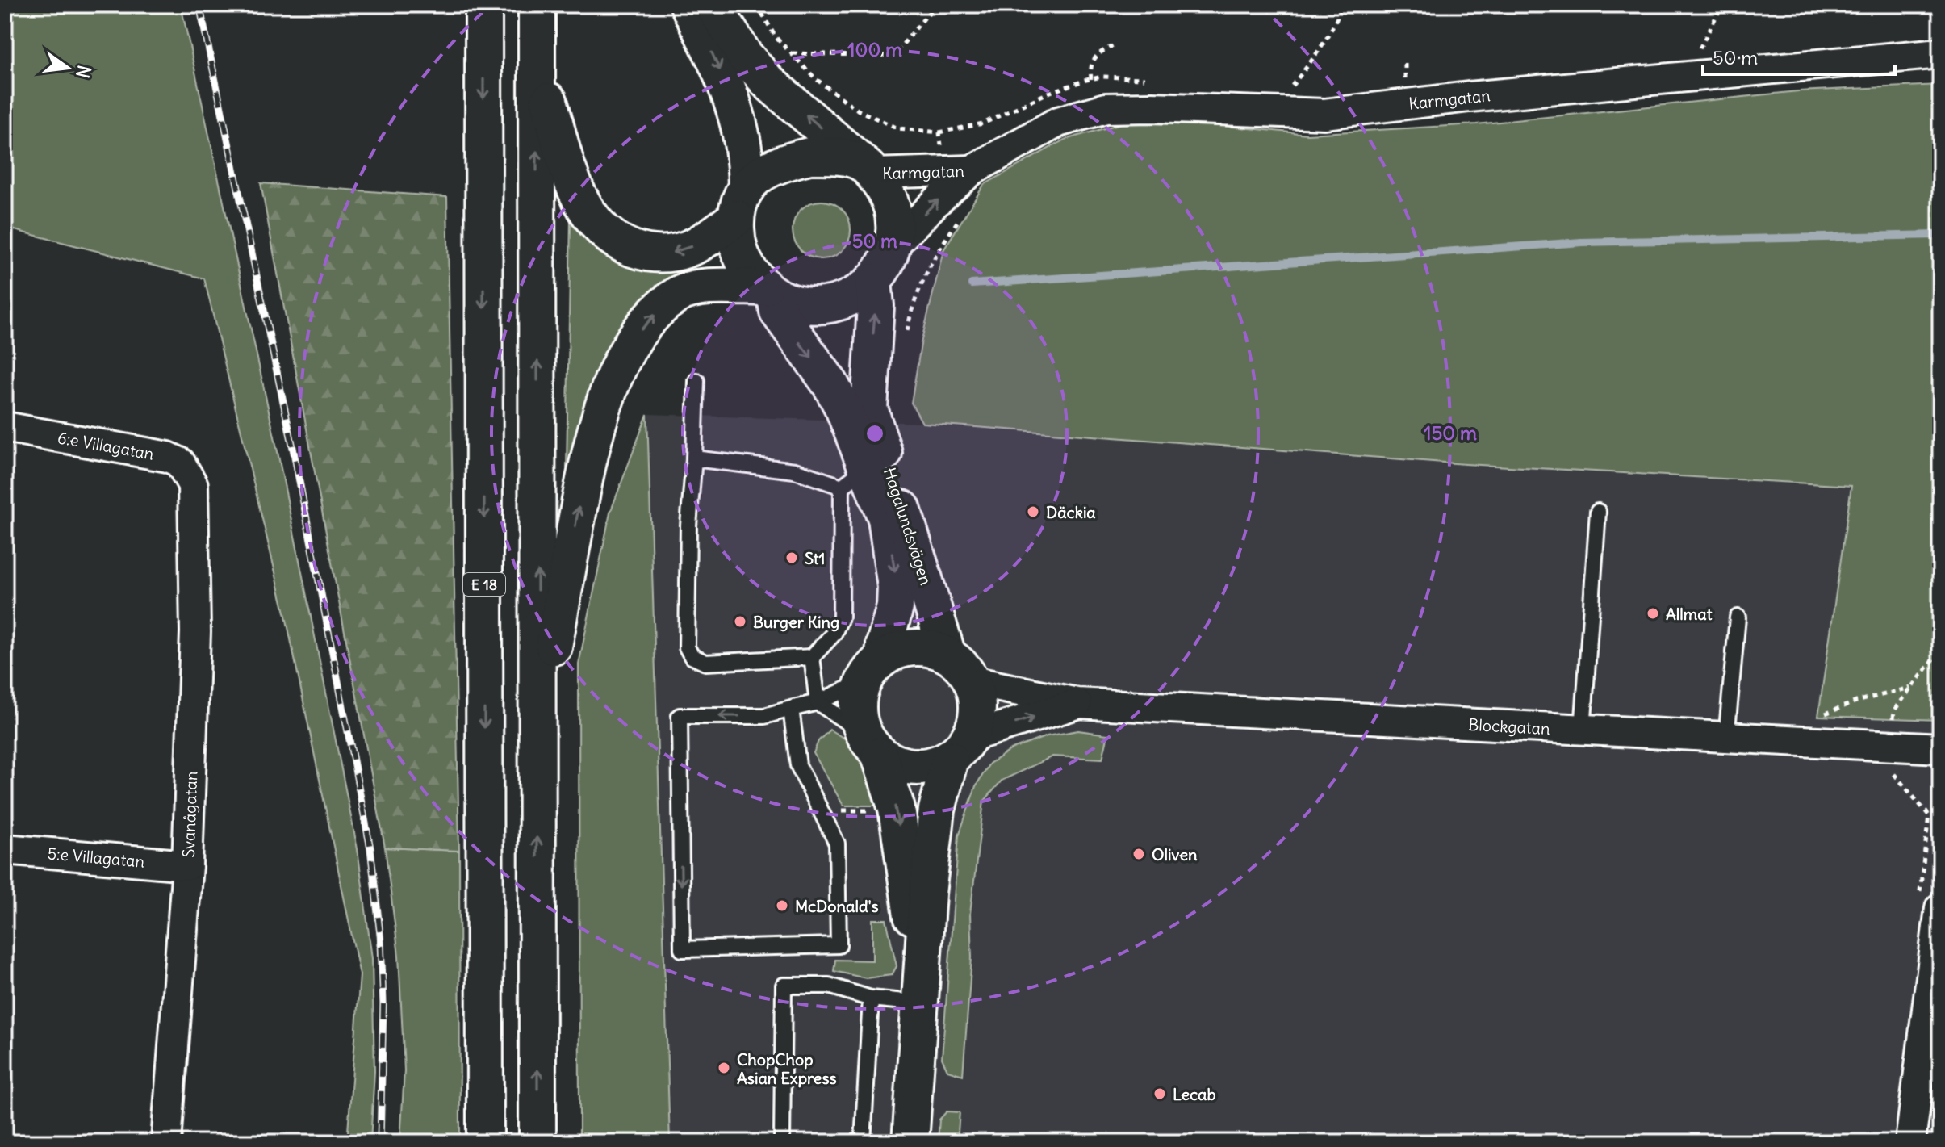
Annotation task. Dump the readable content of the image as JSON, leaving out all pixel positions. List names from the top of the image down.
{
  "streets": {
    "main road": ["Hagalundsvägen", "E 18"],
    "street": [
      "Karmgatan",
      "6:e Villagatan",
      "Blockgatan",
      "Svanågatan",
      "5:e Villagatan"
    ]
  },
  "crossings": [
    ["Karmgatan", "Hagalundsvägen"],
    ["6:e Villagatan", "Svanågatan"],
    ["Hagalundsvägen", "Blockgatan"],
    ["Svanågatan", "5:e Villagatan"]
  ],
  "places": [
    "Däckia",
    "St1",
    "Allmat",
    "Burger King",
    "Oliven",
    "McDonald's",
    "ChopChop Asian Express",
    "Lecab"
  ],
  "scale_bar": "50 m",
  "north": "right",
  "rings": ["100 m", "50 m", "150 m"]
}
